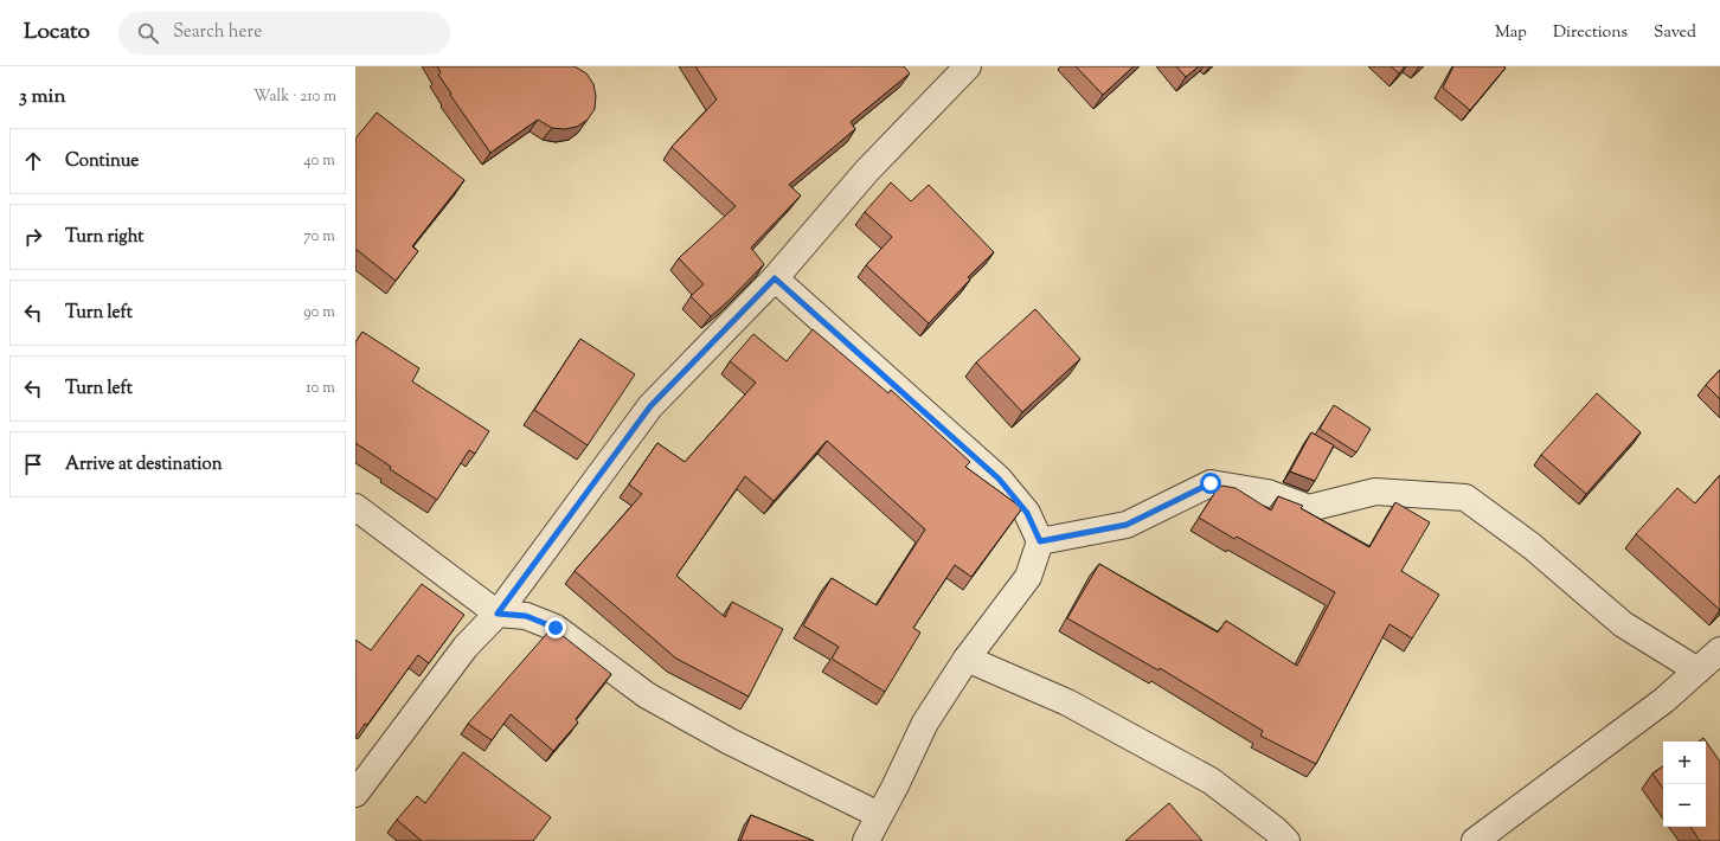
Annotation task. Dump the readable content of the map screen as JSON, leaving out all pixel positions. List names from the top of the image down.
{
  "page": {
    "header": "Locato",
    "search": "Search here",
    "nav": ["Map", "Directions", "Saved"],
    "heading": ["3 min", "Walk · 210 m"],
    "list": [
      ["Continue", "40 m"],
      ["Turn right", "70 m"],
      ["Turn left", "90 m"],
      ["Turn left", "10 m"],
      "Arrive at destination"
    ],
    "map_buttons": ["+", "−"]
  }
}
